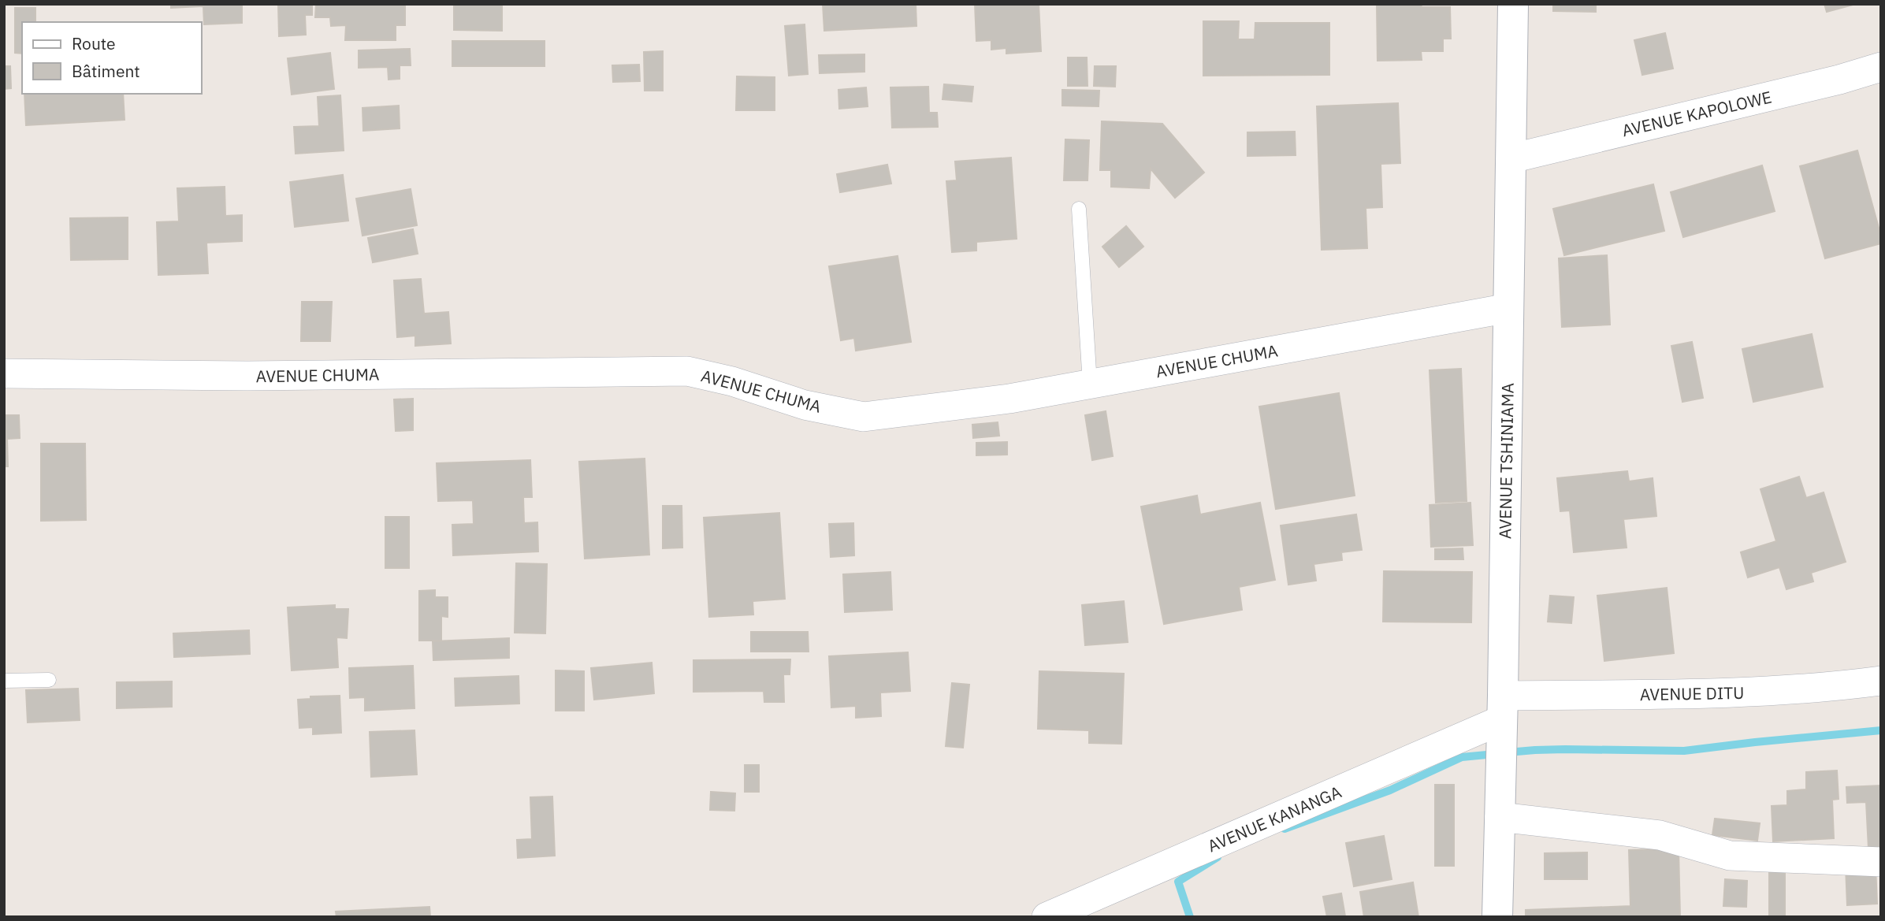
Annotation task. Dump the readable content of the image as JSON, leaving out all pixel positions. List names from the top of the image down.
{
  "streets": {
    "street": [
      "AVENUE KAPOLOWE",
      "AVENUE CHUMA",
      "AVENUE TSHINIAMA",
      "AVENUE DITU",
      "AVENUE KANANGA"
    ]
  },
  "crossings": [
    ["AVENUE KAPOLOWE", "AVENUE TSHINIAMA"],
    ["AVENUE CHUMA", "AVENUE TSHINIAMA"],
    ["AVENUE TSHINIAMA", "AVENUE DITU"],
    ["AVENUE TSHINIAMA", "AVENUE KANANGA"],
    ["AVENUE DITU", "AVENUE KANANGA"]
  ],
  "legend": ["Route", "Bâtiment"]
}
